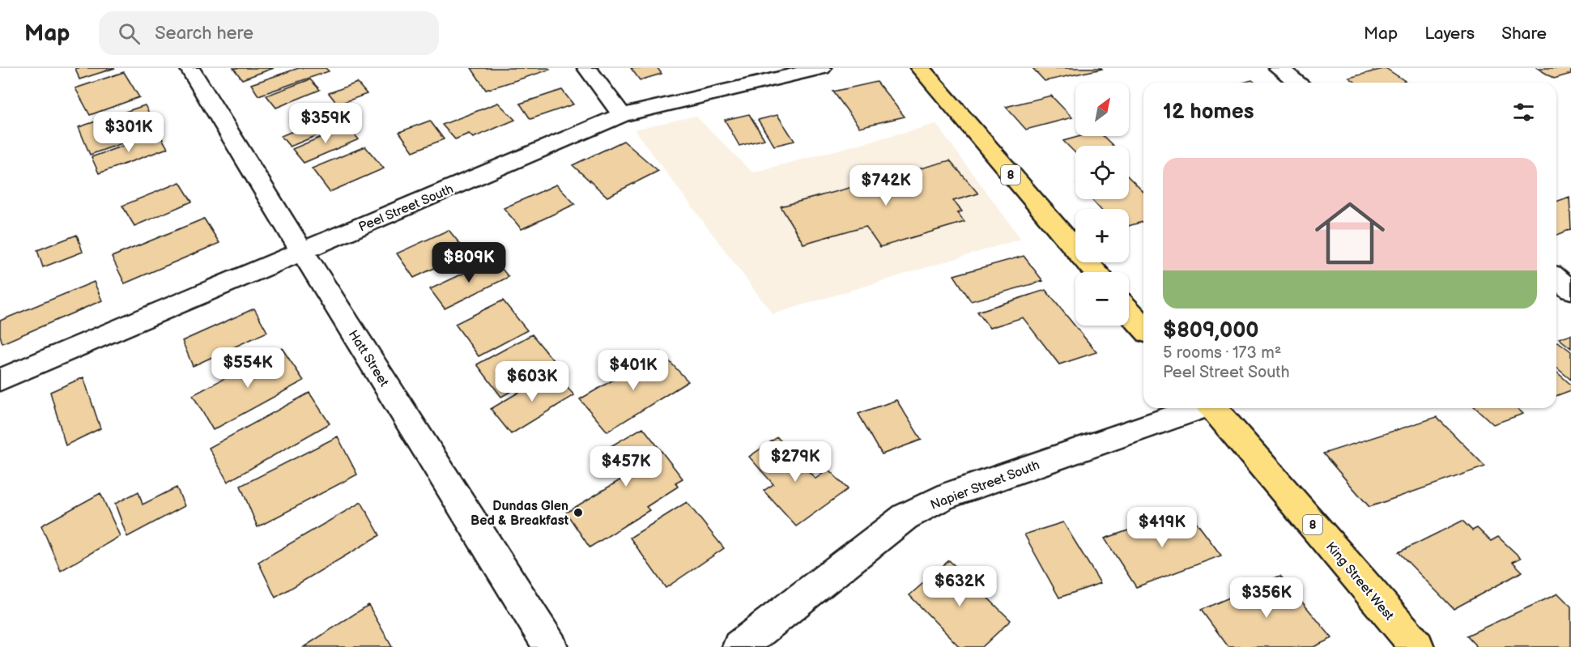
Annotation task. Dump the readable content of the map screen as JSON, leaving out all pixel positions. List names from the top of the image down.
{
  "streets": {
    "main road": ["8", "King Street West"],
    "street": ["Peel Street South", "Hatt Street", "Napier Street South"]
  },
  "crossings": [
    ["Peel Street South", "Hatt Street"]
  ],
  "places": ["Dundas Glen Bed & Breakfast"],
  "north": "top right",
  "page": {
    "header": "Map",
    "search": "Search here",
    "nav": ["Map", "Layers", "Share"],
    "map_buttons": ["+", "−"],
    "heading": "12 homes",
    "price": [
      "$359K",
      "$301K",
      "$742K",
      "$809K",
      "$554K",
      "$401K",
      "$603K",
      "$279K",
      "$457K",
      "$419K",
      "$632K",
      "$356K"
    ],
    "list": [
      {
        "name": "$809,000",
        "note": "5 rooms · 173 m² · Peel Street South"
      }
    ]
  }
}
